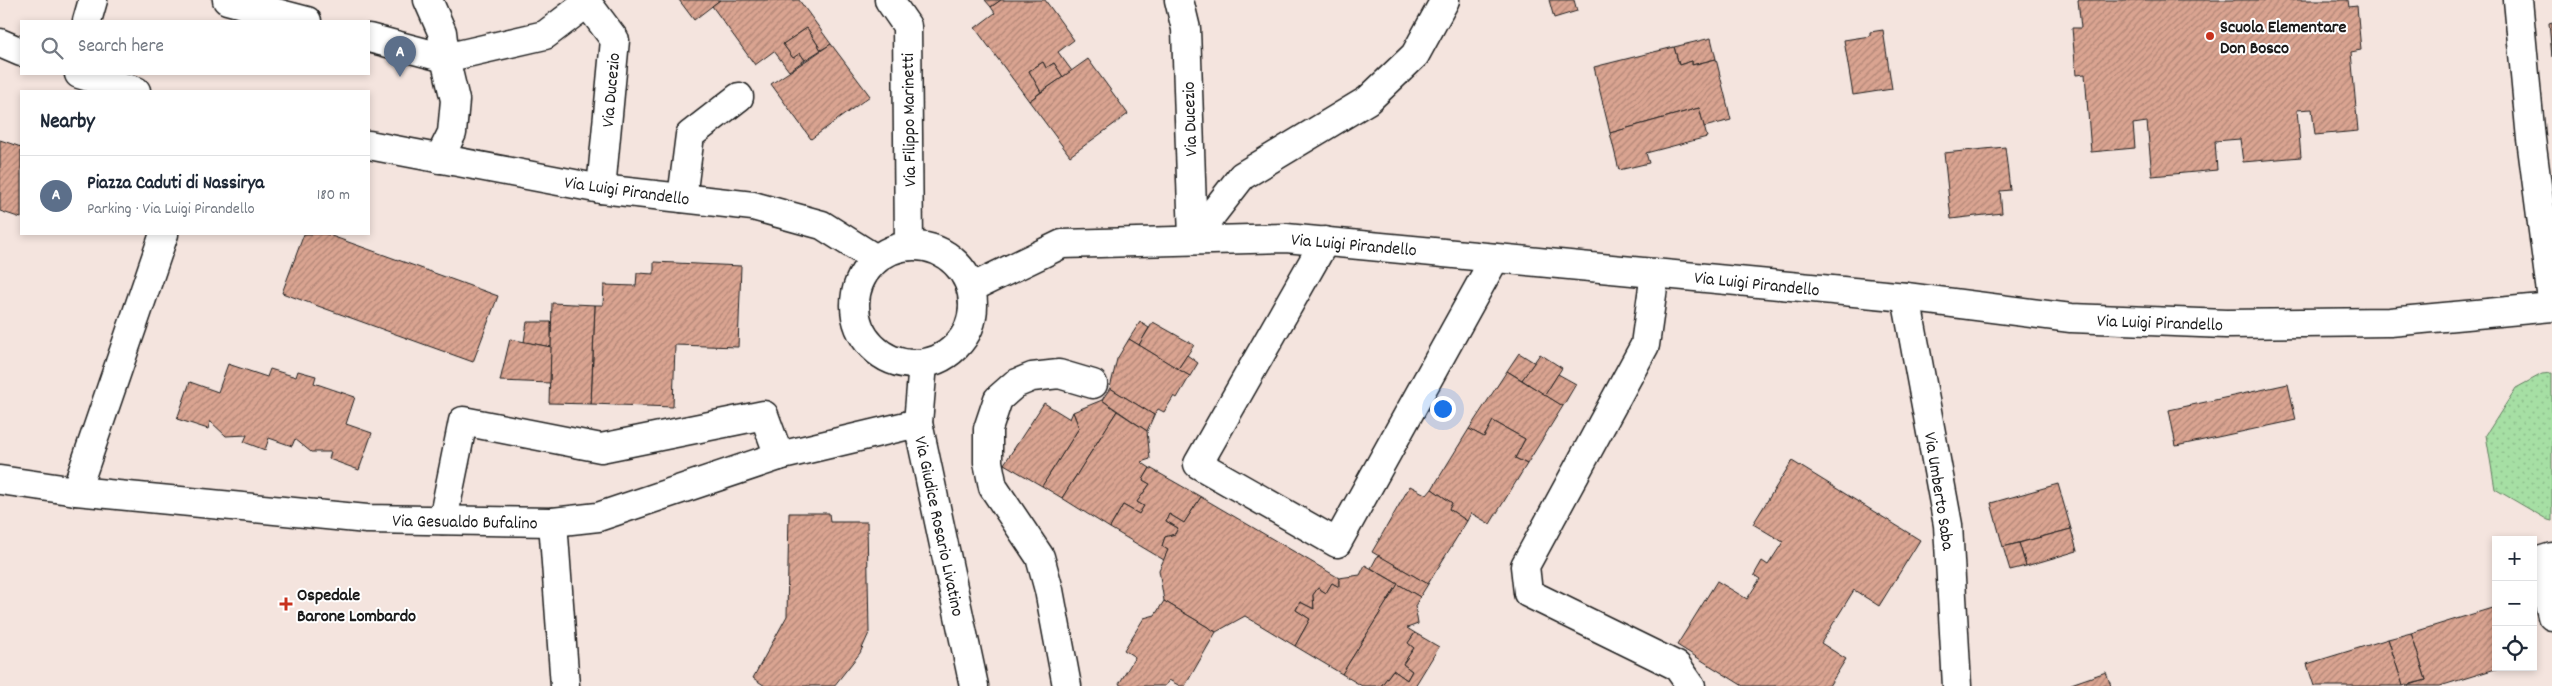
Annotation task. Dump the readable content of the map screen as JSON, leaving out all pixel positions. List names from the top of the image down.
{
  "streets": {
    "street": [
      "Via Ducezio",
      "Via Filippo Marinetti",
      "Via Luigi Pirandello",
      "Via Umberto Saba",
      "Via Gesualdo Bufalino",
      "Via Giudice Rosario Livatino"
    ]
  },
  "crossings": [
    ["Via Ducezio", "Via Luigi Pirandello"],
    ["Via Filippo Marinetti", "Via Luigi Pirandello"],
    ["Via Filippo Marinetti", "Via Giudice Rosario Livatino"],
    ["Via Luigi Pirandello", "Via Umberto Saba"],
    ["Via Luigi Pirandello", "Via Giudice Rosario Livatino"],
    ["Via Gesualdo Bufalino", "Via Giudice Rosario Livatino"]
  ],
  "places": {
    "other": ["Scuola Elementare Don Bosco"],
    "health": ["Ospedale Barone Lombardo"]
  },
  "page": {
    "search": "Search here",
    "pins": "A",
    "heading": "Nearby",
    "list": [
      {
        "mark": "A",
        "name": "Piazza Caduti di Nassirya",
        "note": "Parking · Via Luigi Pirandello",
        "value": "180 m"
      }
    ],
    "map_buttons": ["+", "−"]
  }
}
